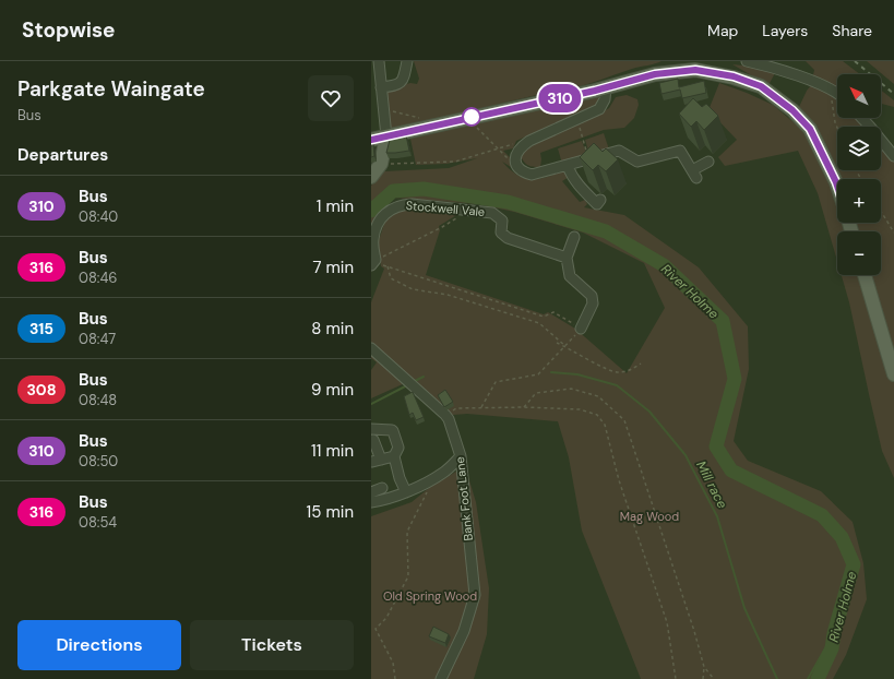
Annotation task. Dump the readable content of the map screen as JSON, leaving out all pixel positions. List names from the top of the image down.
{
  "streets": {
    "street": ["Stockwell Vale", "Bank Foot Lane"]
  },
  "water": ["River Holme", "Mill race"],
  "parks": ["Mag Wood", "Old Spring Wood"],
  "lines": ["bus line 310"],
  "north": "top left",
  "page": {
    "header": "Stopwise",
    "nav": ["Map", "Layers", "Share"],
    "heading": [
      ["Parkgate Waingate", "Bus"],
      "Departures"
    ],
    "on_map": "310",
    "map_buttons": ["+", "−"],
    "list": [
      {
        "mark": "310",
        "name": "Bus",
        "note": "08:40",
        "value": "1 min"
      },
      {
        "mark": "316",
        "name": "Bus",
        "note": "08:46",
        "value": "7 min"
      },
      {
        "mark": "315",
        "name": "Bus",
        "note": "08:47",
        "value": "8 min"
      },
      {
        "mark": "308",
        "name": "Bus",
        "note": "08:48",
        "value": "9 min"
      },
      {
        "mark": "310",
        "name": "Bus",
        "note": "08:50",
        "value": "11 min"
      },
      {
        "mark": "316",
        "name": "Bus",
        "note": "08:54",
        "value": "15 min"
      }
    ],
    "buttons": ["Directions", "Tickets"]
  }
}
